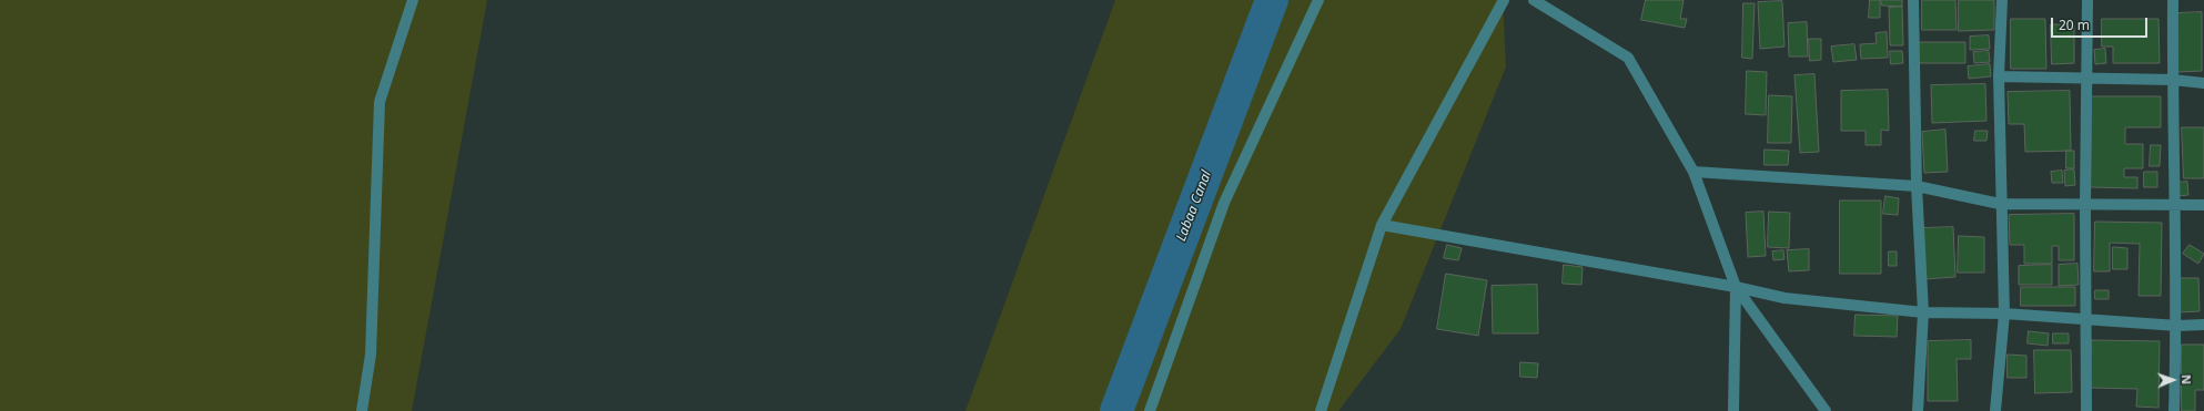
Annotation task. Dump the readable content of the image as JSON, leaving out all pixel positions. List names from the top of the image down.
{
  "water": ["Labaa Canal"],
  "scale_bar": "20 m",
  "north": "right"
}
